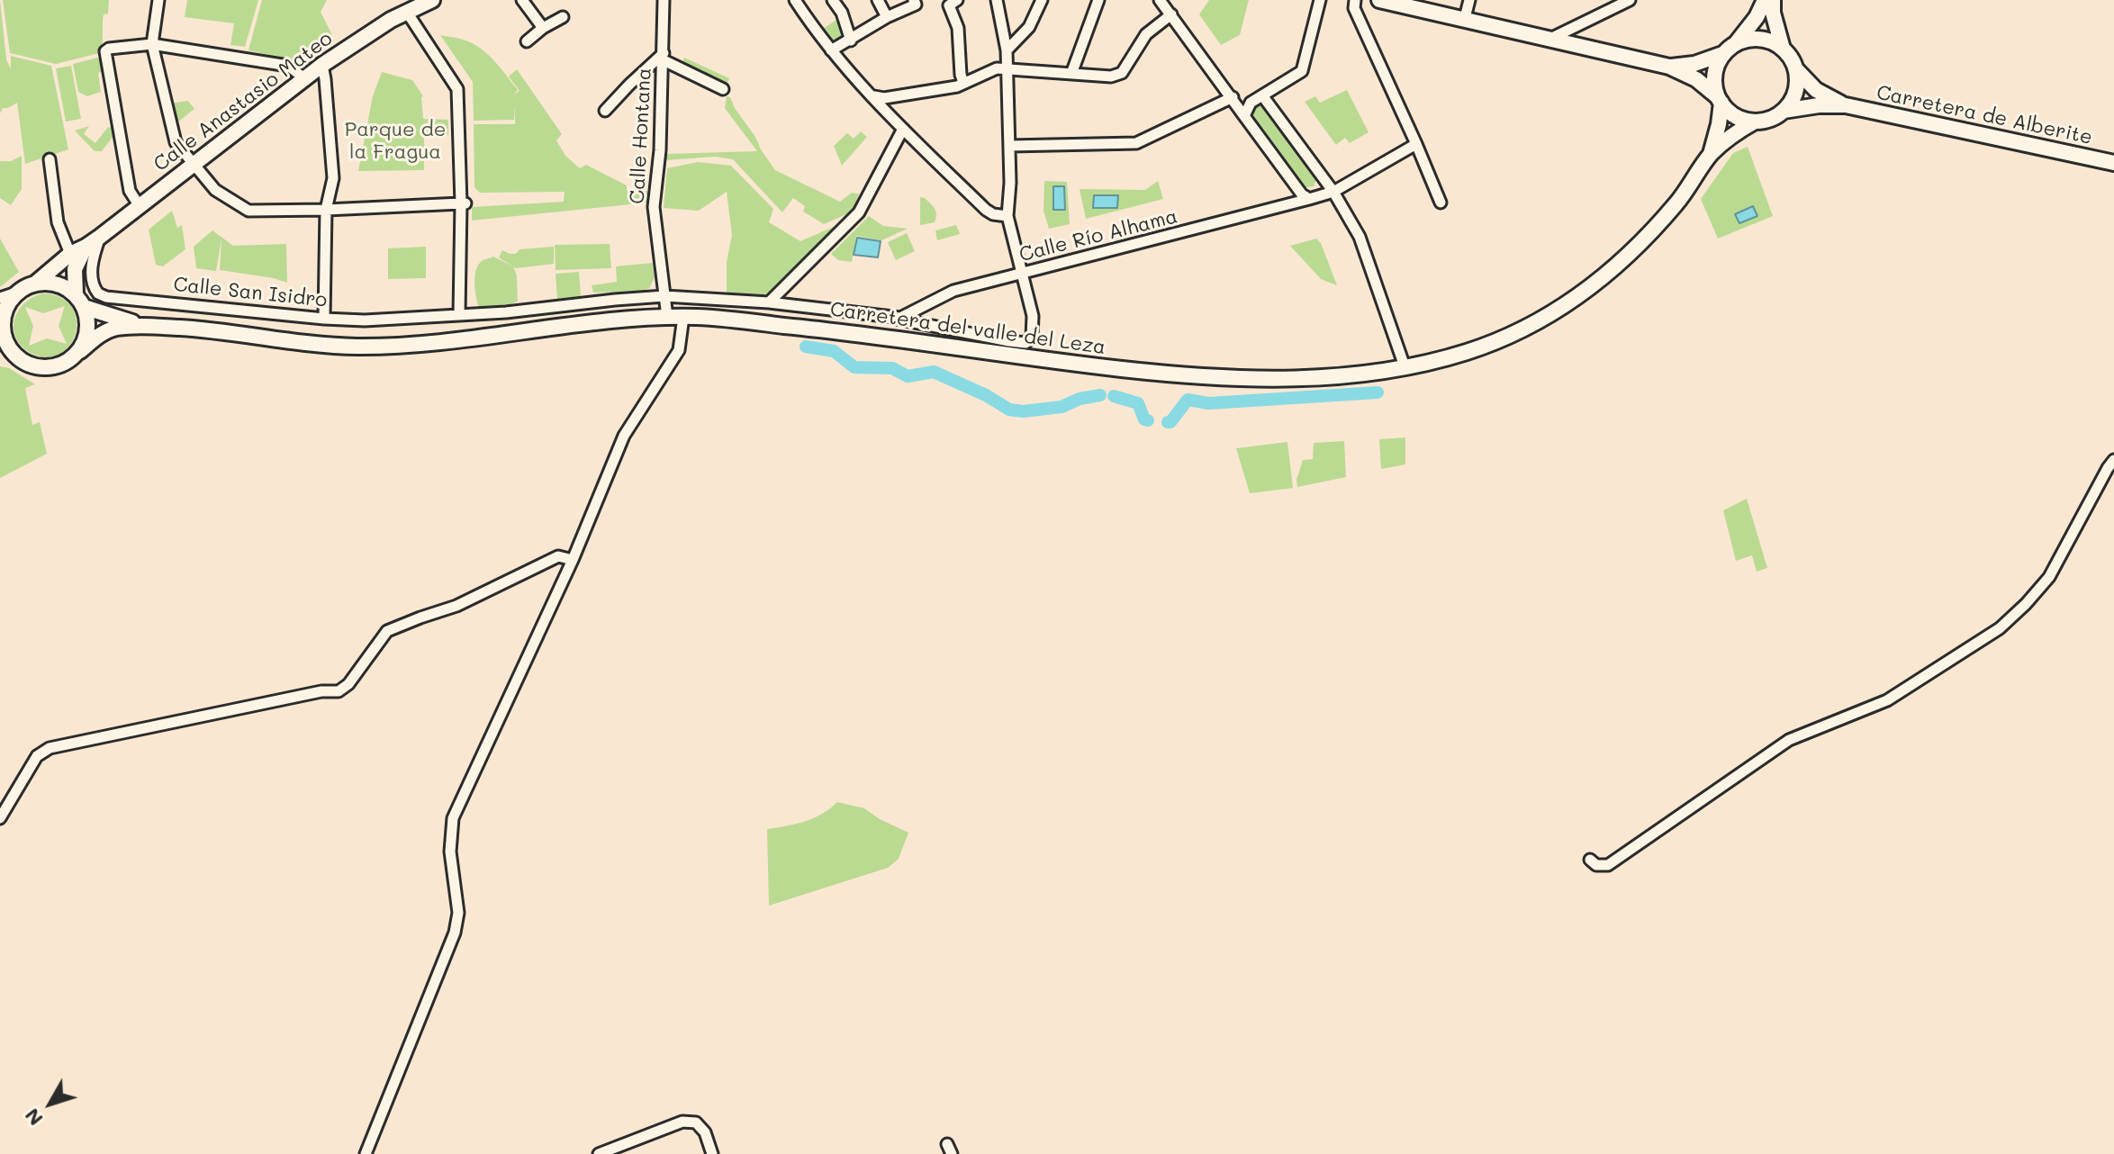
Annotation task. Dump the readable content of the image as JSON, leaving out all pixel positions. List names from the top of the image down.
{
  "streets": {
    "main road": ["Calle Anastasio Mateo", "Carretera de Alberite", "Carretera del valle del Leza"],
    "street": ["Calle Hontana", "Calle Río Alhama", "Calle San Isidro"]
  },
  "crossings": [
    ["Calle Anastasio Mateo", "Calle San Isidro"],
    ["Carretera de Alberite", "Carretera del valle del Leza"],
    ["Calle Hontana", "Calle San Isidro"],
    ["Calle Hontana", "Carretera del valle del Leza"],
    ["Calle Río Alhama", "Calle San Isidro"]
  ],
  "parks": ["Parque de la Fragua"],
  "north": "bottom left"
}
